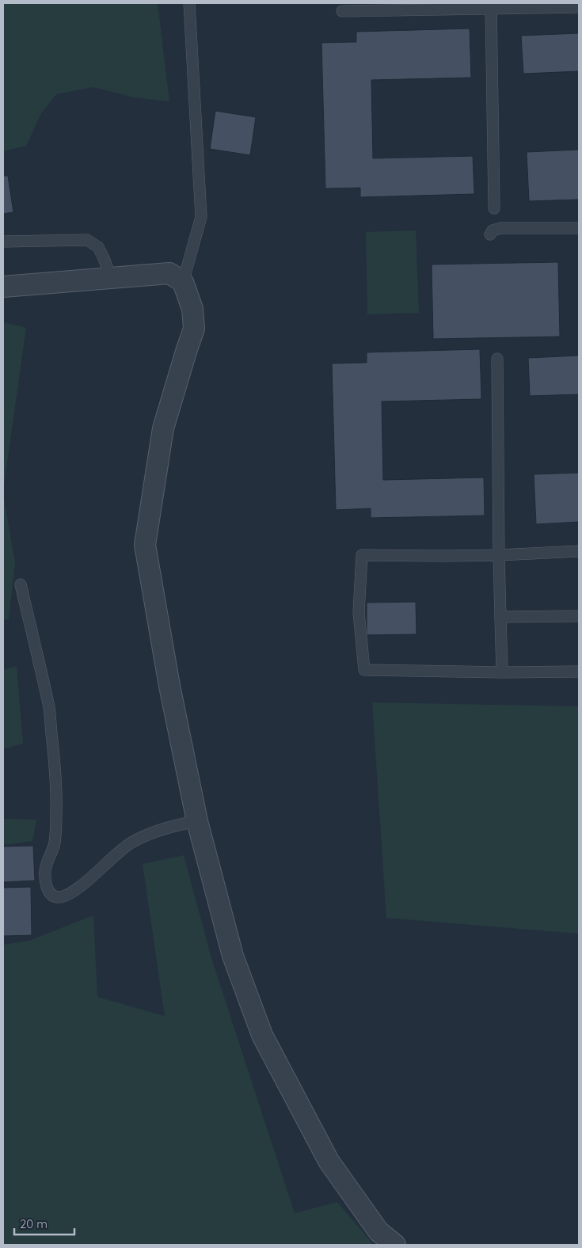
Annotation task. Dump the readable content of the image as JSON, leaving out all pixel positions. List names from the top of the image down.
{
  "scale_bar": "20 m"
}
